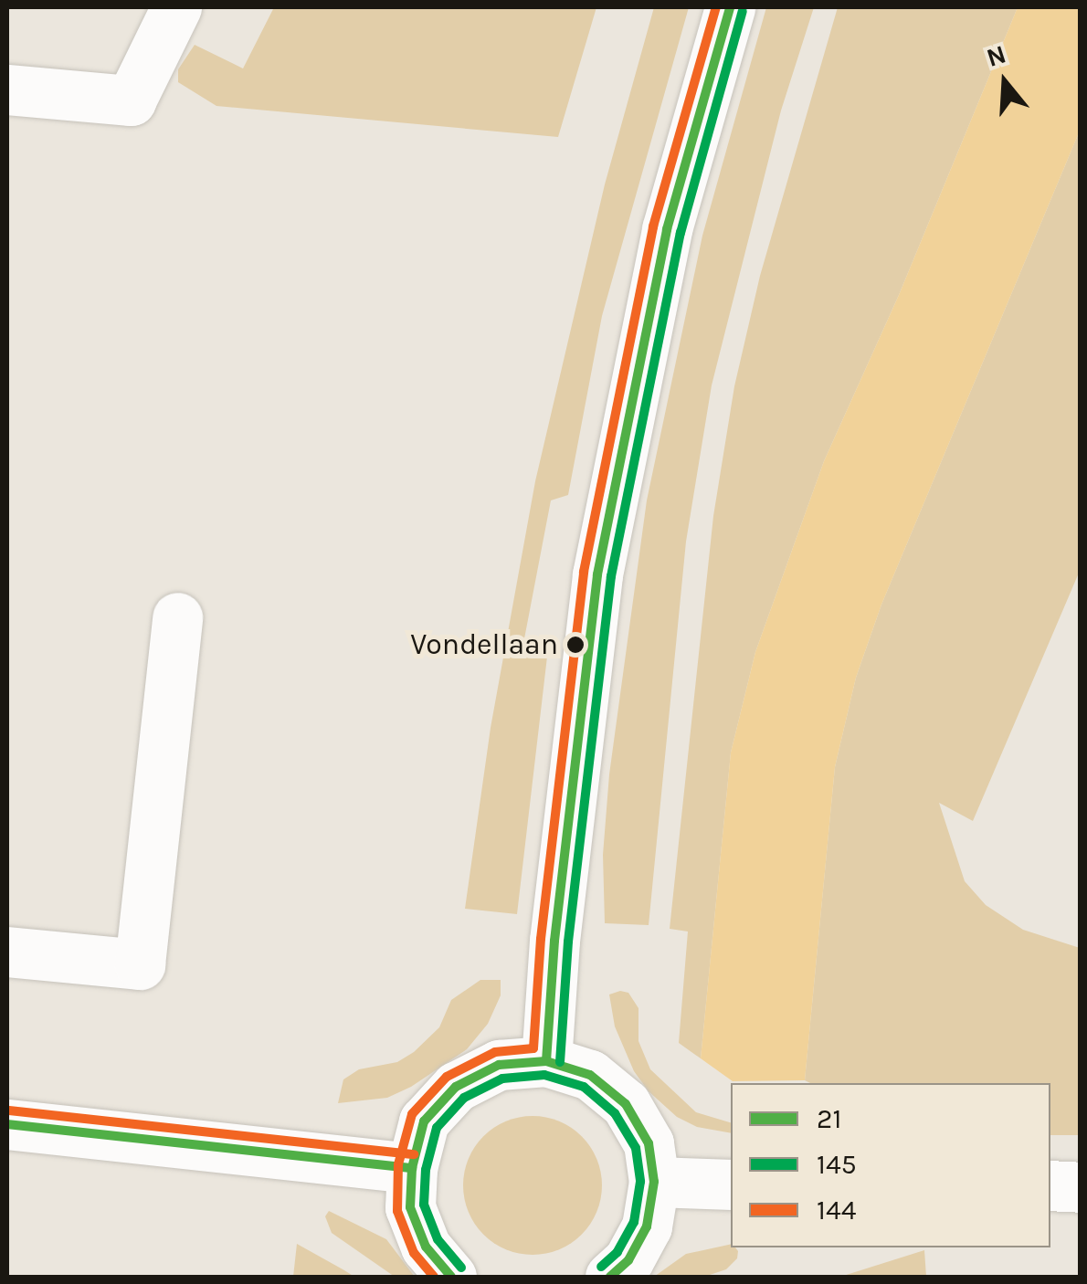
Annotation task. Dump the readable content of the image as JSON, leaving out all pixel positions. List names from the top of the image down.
{
  "places": ["Vondellaan"],
  "lines": ["transit line 21", "transit line 144", "transit line 145"],
  "legend": ["21", "145", "144"],
  "north": "top"
}
